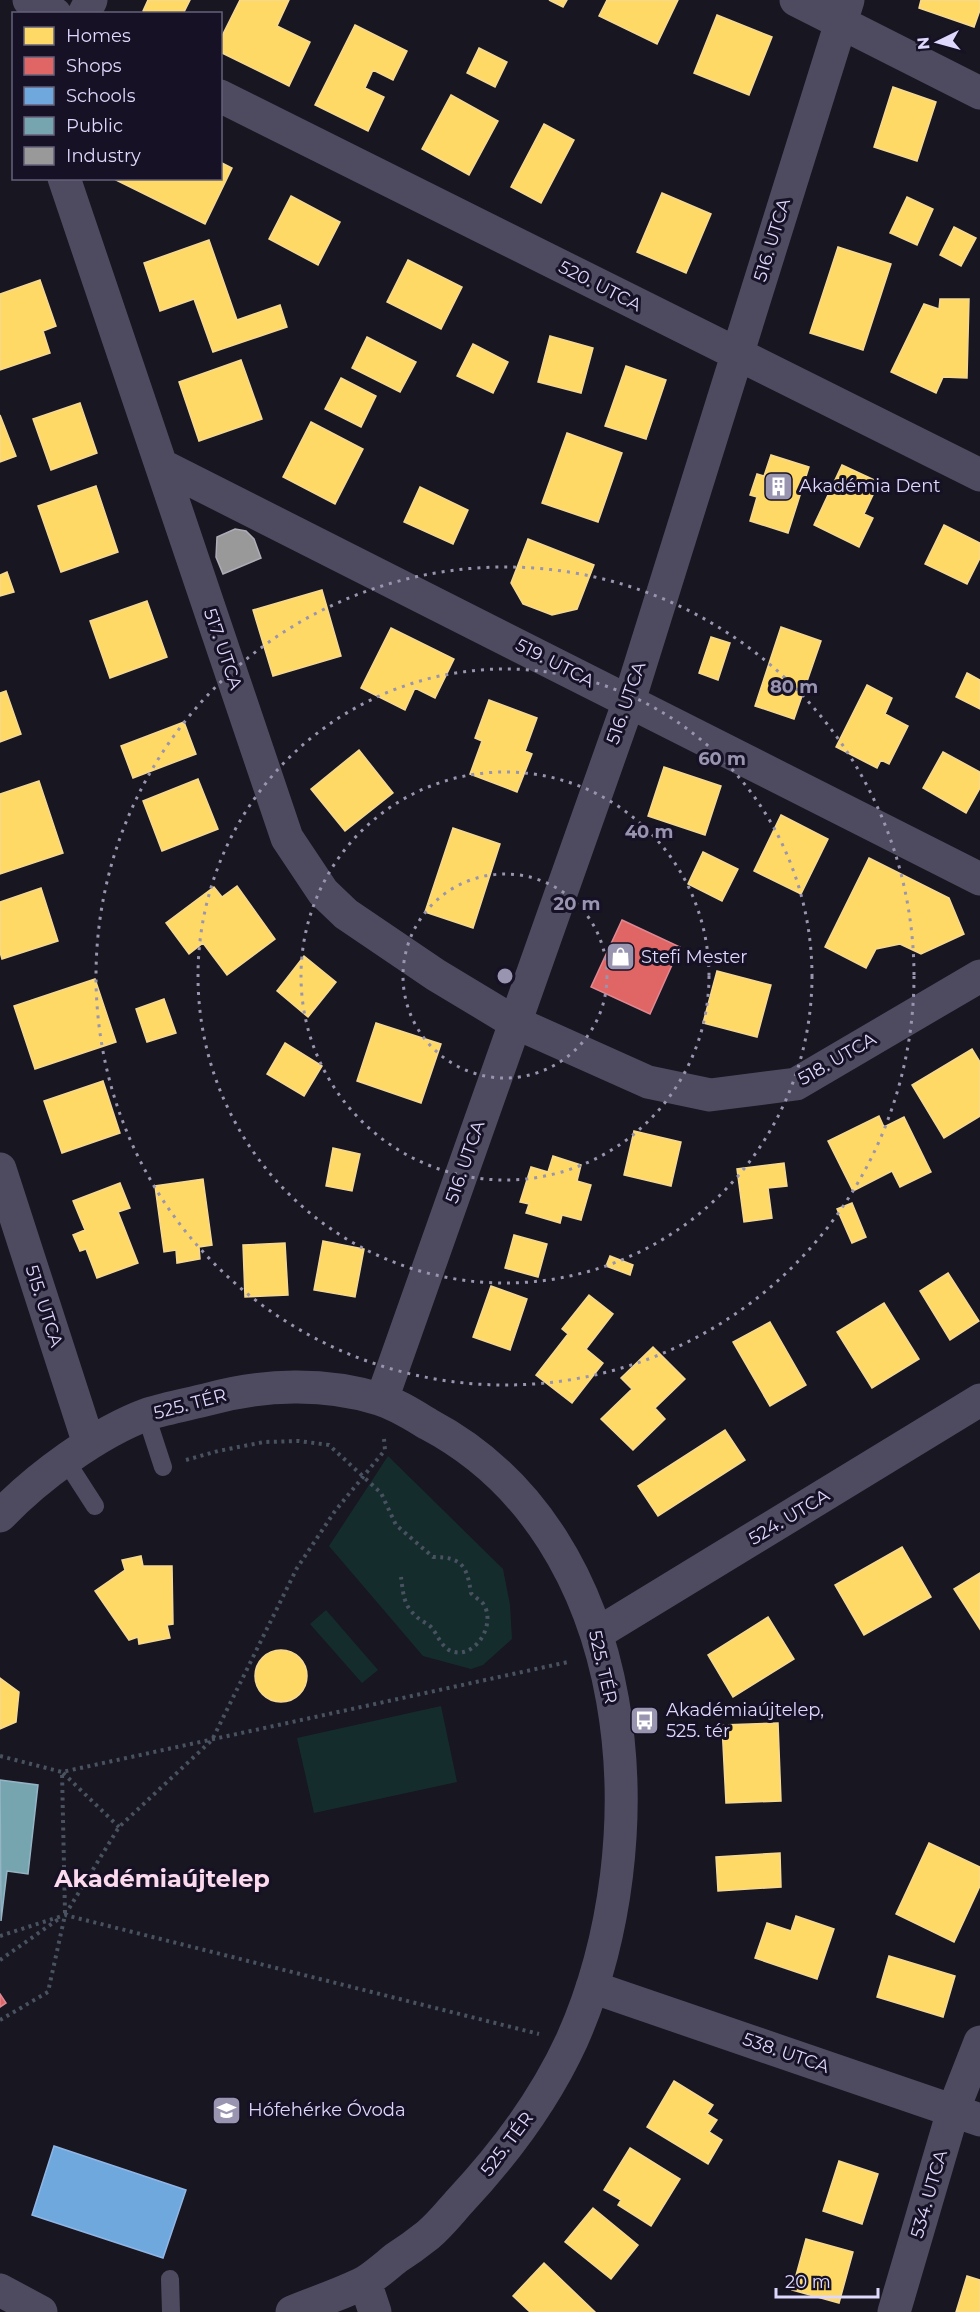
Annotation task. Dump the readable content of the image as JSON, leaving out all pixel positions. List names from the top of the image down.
{
  "streets": {
    "street": [
      "516. UTCA",
      "520. UTCA",
      "517. UTCA",
      "519. UTCA",
      "518. UTCA",
      "515. UTCA",
      "525. TÉR",
      "524. UTCA",
      "538. UTCA",
      "534. UTCA"
    ]
  },
  "crossings": [
    ["516. UTCA", "520. UTCA"],
    ["516. UTCA", "517. UTCA"],
    ["516. UTCA", "519. UTCA"],
    ["516. UTCA", "518. UTCA"],
    ["516. UTCA", "525. TÉR"],
    ["517. UTCA", "519. UTCA"],
    ["517. UTCA", "518. UTCA"],
    ["515. UTCA", "525. TÉR"],
    ["525. TÉR", "524. UTCA"],
    ["525. TÉR", "538. UTCA"],
    ["538. UTCA", "534. UTCA"]
  ],
  "districts": ["Akadémiaújtelep"],
  "places": {
    "building": ["Akadémia Dent"],
    "shop": ["Stefi Mester"],
    "bus stop": ["Akadémiaújtelep, 525. tér"],
    "school or university": ["Hófehérke Óvoda"]
  },
  "legend": [
    "Homes",
    "Shops",
    "Schools",
    "Public",
    "Industry"
  ],
  "scale_bar": "20 m",
  "north": "left",
  "rings": [
    "80 m",
    "60 m",
    "40 m",
    "20 m"
  ]
}
